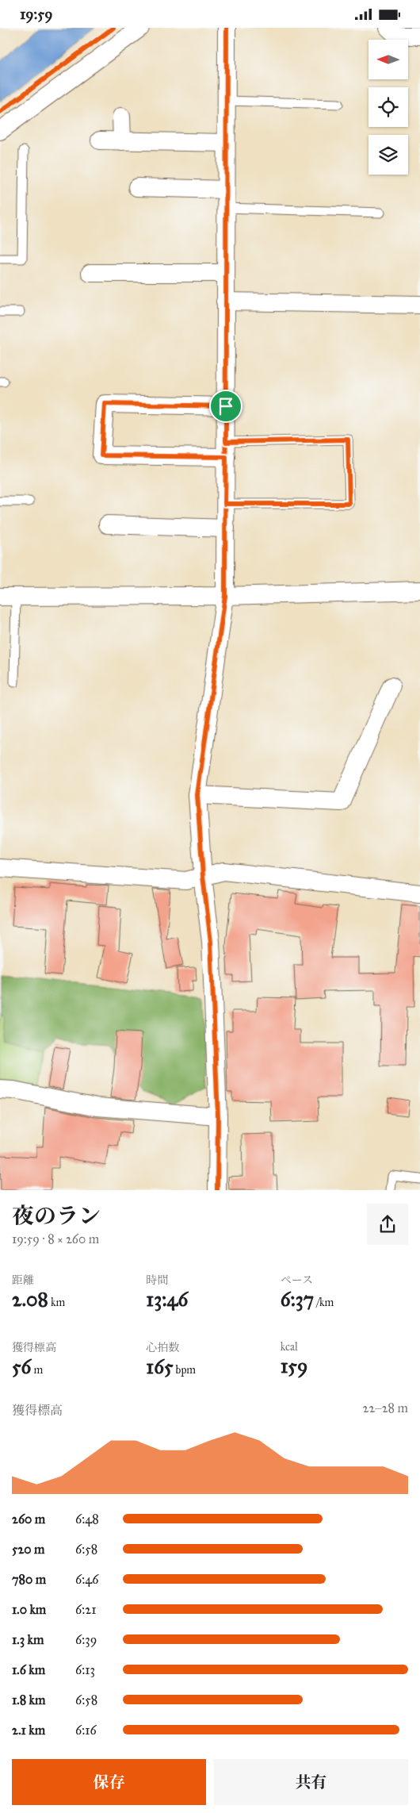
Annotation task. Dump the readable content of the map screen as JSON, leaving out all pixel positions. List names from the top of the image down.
{
  "north": "left",
  "page": {
    "status": "19:59",
    "heading": ["夜のラン", "19:59 · 8 × 260 m"],
    "stats": [
      ["距離", "2.08 km"],
      ["時間", "13:46"],
      ["ペース", "6:37 /km"],
      ["獲得標高", "56 m"],
      ["心拍数", "165 bpm"],
      ["kcal", "159"]
    ],
    "chart": ["獲得標高", "22–28 m"],
    "list": [
      {
        "name": "260 m",
        "note": "6:48"
      },
      {
        "name": "520 m",
        "note": "6:58"
      },
      {
        "name": "780 m",
        "note": "6:46"
      },
      {
        "name": "1.0 km",
        "note": "6:21"
      },
      {
        "name": "1.3 km",
        "note": "6:39"
      },
      {
        "name": "1.6 km",
        "note": "6:13"
      },
      {
        "name": "1.8 km",
        "note": "6:58"
      },
      {
        "name": "2.1 km",
        "note": "6:16"
      }
    ],
    "buttons": ["保存", "共有"]
  }
}
